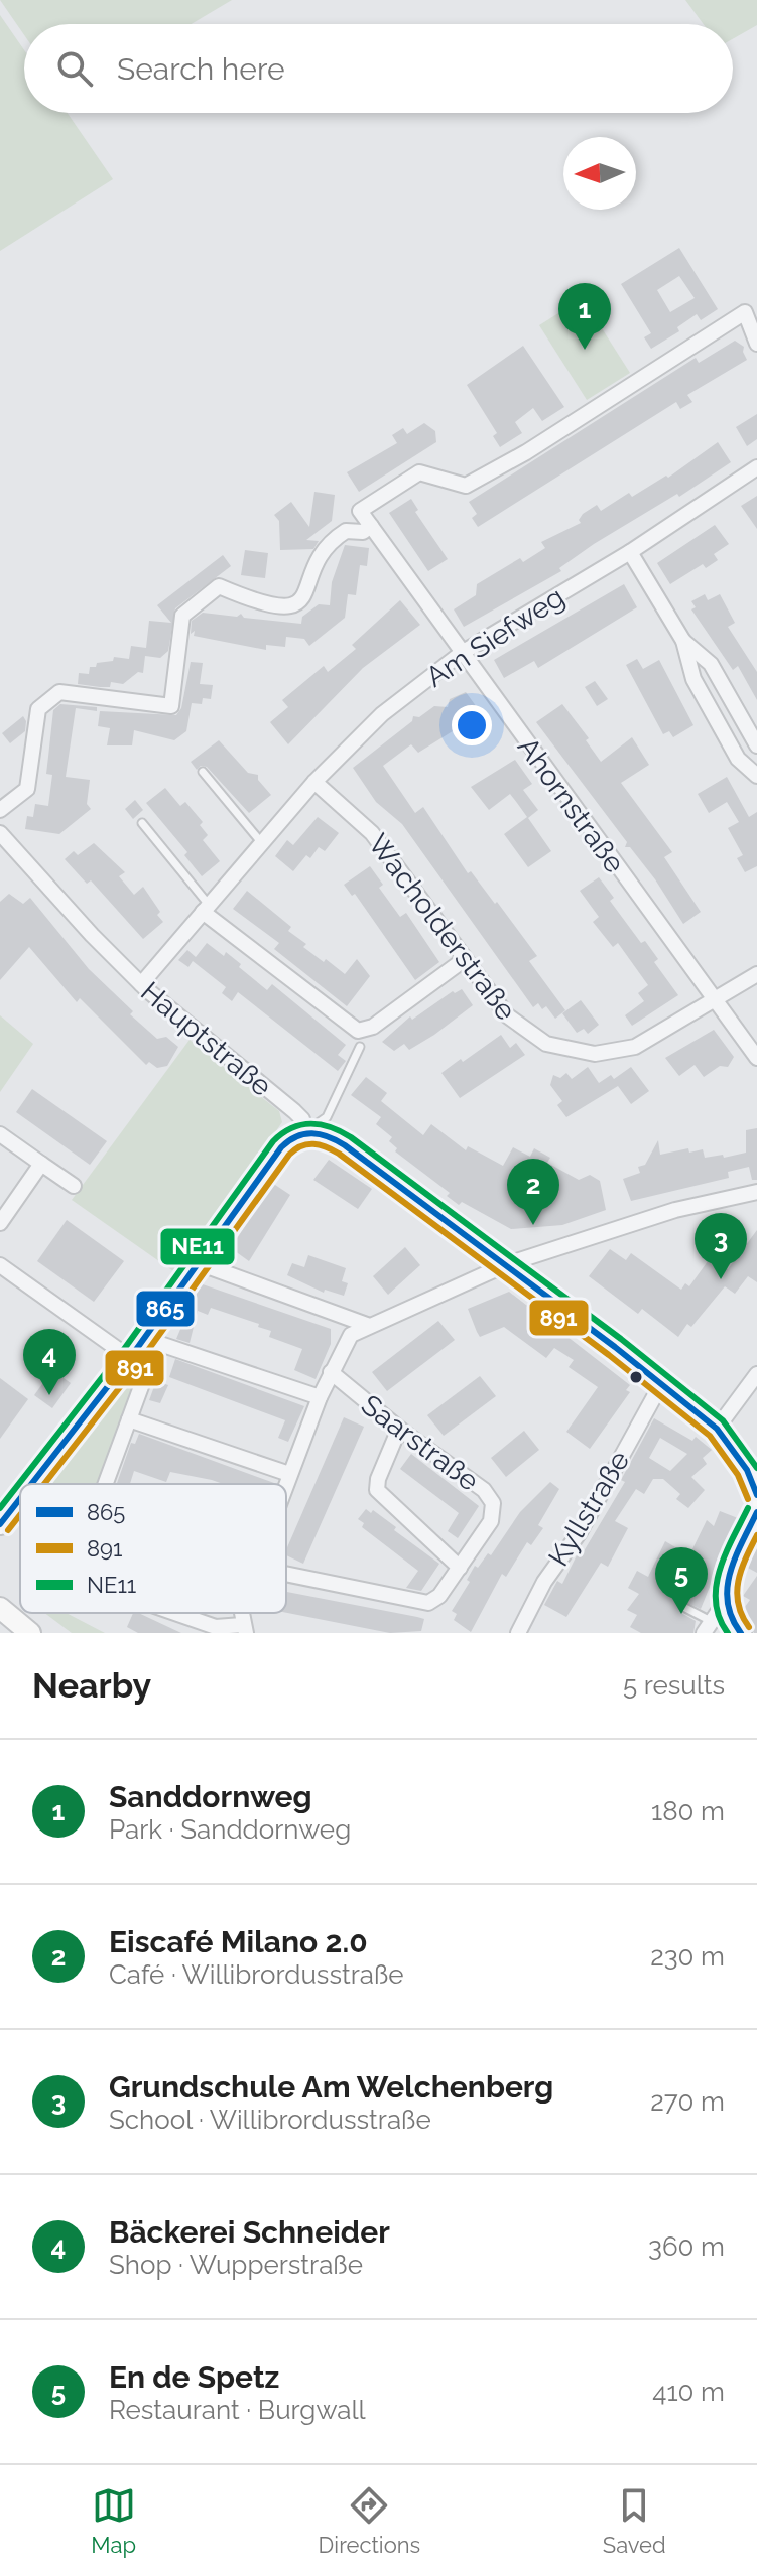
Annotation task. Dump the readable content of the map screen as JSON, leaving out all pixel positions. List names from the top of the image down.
{
  "streets": {
    "street": [
      "Am Siefweg",
      "Ahornstraße",
      "Wacholderstraße",
      "Hauptstraße",
      "Saarstraße",
      "Kyllstraße"
    ]
  },
  "crossings": [
    ["Am Siefweg", "Ahornstraße"],
    ["Am Siefweg", "Wacholderstraße"],
    ["Am Siefweg", "Hauptstraße"],
    ["Ahornstraße", "Wacholderstraße"]
  ],
  "lines": ["transit line NE11", "transit line 865", "transit line 891"],
  "legend": ["865", "891", "NE11"],
  "north": "left",
  "page": {
    "search": "Search here",
    "pins": [
      "1",
      "2",
      "3",
      "4",
      "5"
    ],
    "heading": ["Nearby", "5 results"],
    "list": [
      {
        "mark": "1",
        "name": "Sanddornweg",
        "note": "Park · Sanddornweg",
        "value": "180 m"
      },
      {
        "mark": "2",
        "name": "Eiscafé Milano 2.0",
        "note": "Café · Willibrordusstraße",
        "value": "230 m"
      },
      {
        "mark": "3",
        "name": "Grundschule Am Welchenberg",
        "note": "School · Willibrordusstraße",
        "value": "270 m"
      },
      {
        "mark": "4",
        "name": "Bäckerei Schneider",
        "note": "Shop · Wupperstraße",
        "value": "360 m"
      },
      {
        "mark": "5",
        "name": "En de Spetz",
        "note": "Restaurant · Burgwall",
        "value": "410 m"
      }
    ],
    "nav": ["Map", "Directions", "Saved"]
  }
}
